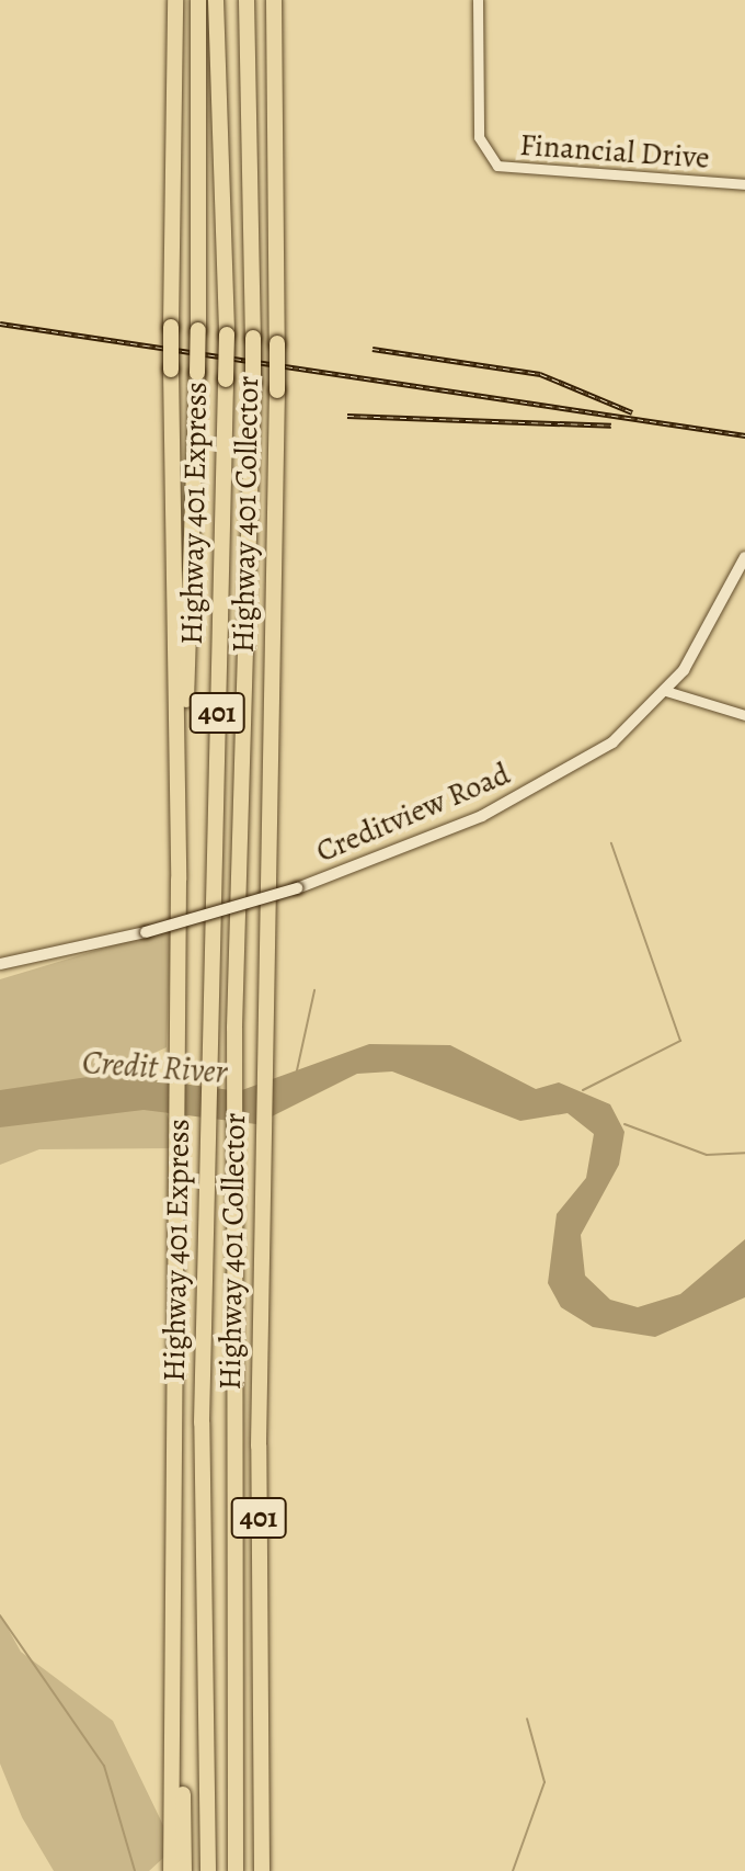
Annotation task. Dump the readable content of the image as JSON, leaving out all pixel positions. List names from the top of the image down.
{
  "streets": {
    "highway": ["Highway 401 Express", "Highway 401 Collector", "401"],
    "main road": ["Creditview Road"],
    "street": ["Financial Drive"]
  },
  "water": ["Credit River"]
}
